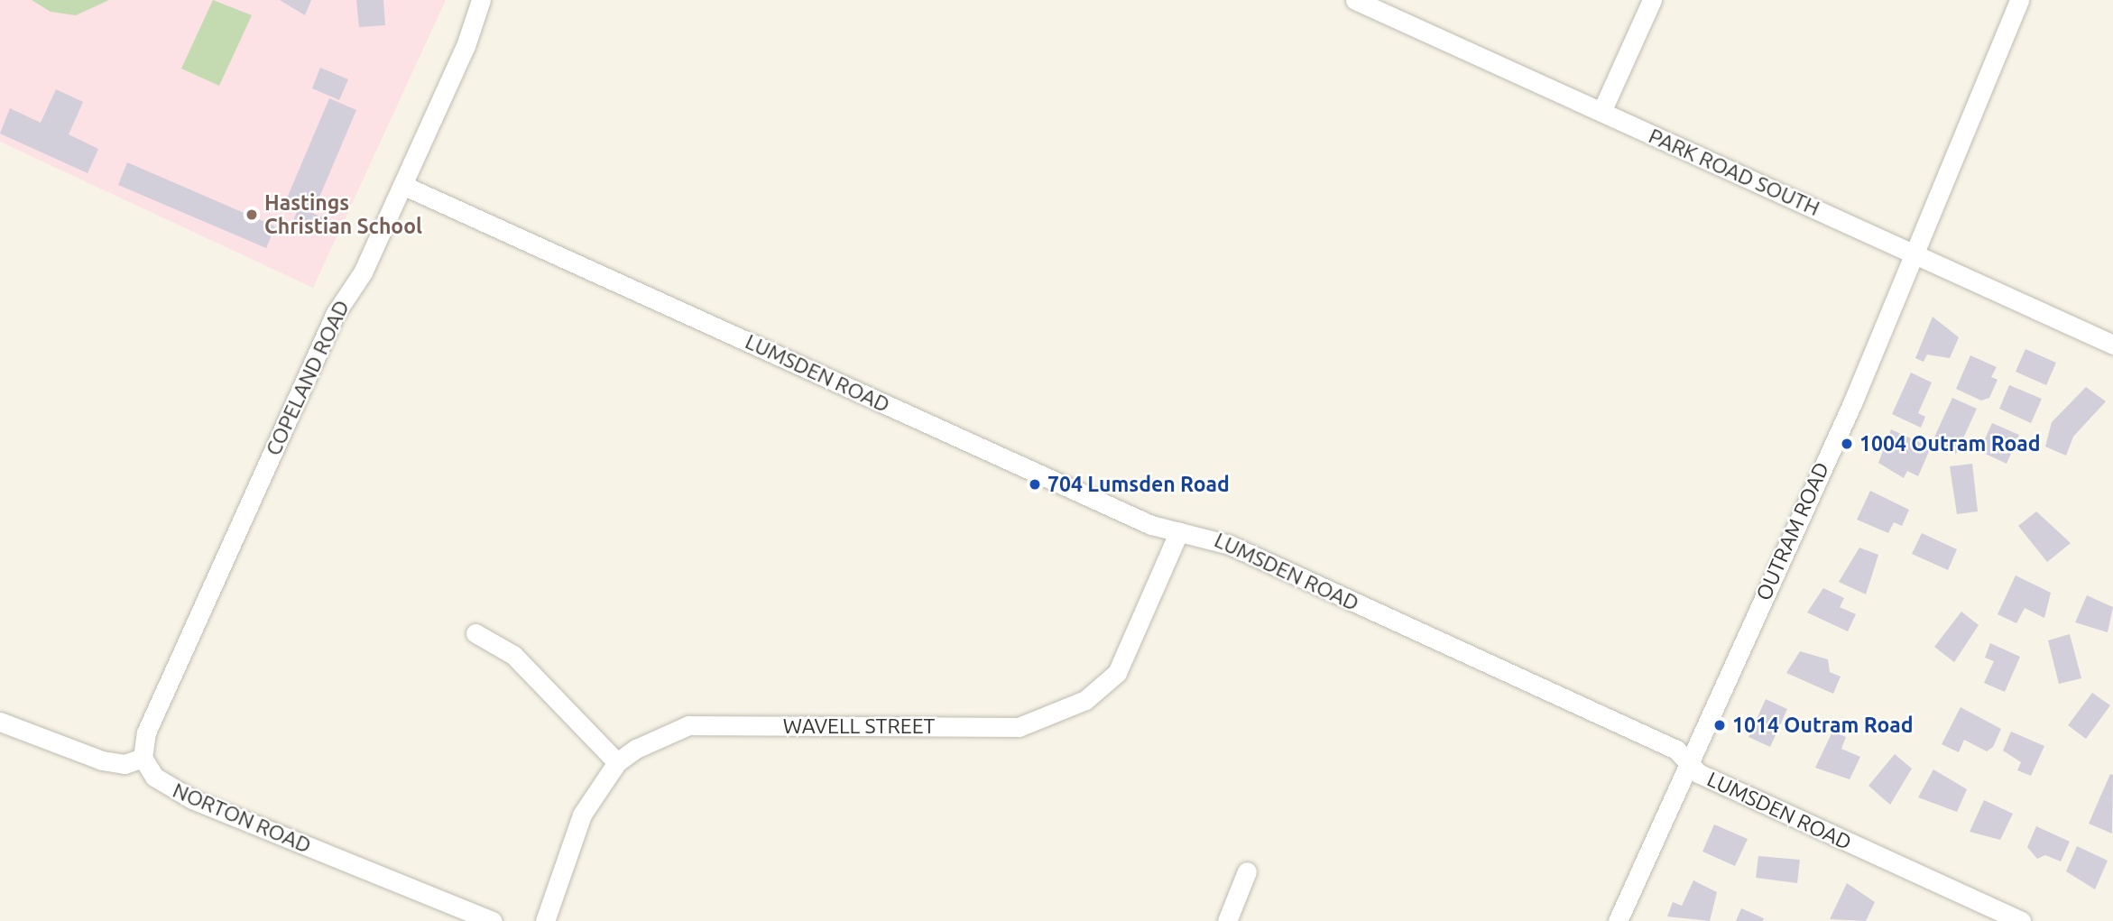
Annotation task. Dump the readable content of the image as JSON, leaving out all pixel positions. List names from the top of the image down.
{
  "streets": {
    "street": [
      "PARK ROAD SOUTH",
      "LUMSDEN ROAD",
      "COPELAND ROAD",
      "OUTRAM ROAD",
      "WAVELL STREET",
      "NORTON ROAD"
    ]
  },
  "crossings": [
    ["PARK ROAD SOUTH", "OUTRAM ROAD"],
    ["LUMSDEN ROAD", "COPELAND ROAD"],
    ["LUMSDEN ROAD", "OUTRAM ROAD"],
    ["LUMSDEN ROAD", "WAVELL STREET"],
    ["COPELAND ROAD", "NORTON ROAD"]
  ],
  "places": [
    "Hastings Christian School",
    "1004 Outram Road",
    "704 Lumsden Road",
    "1014 Outram Road"
  ]
}
